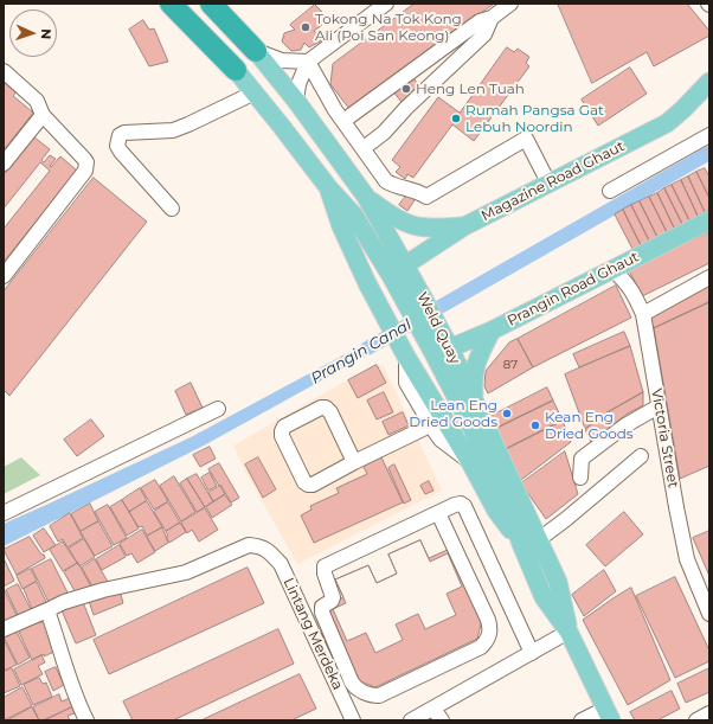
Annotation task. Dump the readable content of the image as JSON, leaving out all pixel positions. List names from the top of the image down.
{
  "streets": {
    "main road": ["Magazine Road Ghaut", "Prangin Road Ghaut", "Weld Quay"],
    "street": ["Victoria Street", "Lintang Merdeka"]
  },
  "crossings": [
    ["Magazine Road Ghaut", "Weld Quay"],
    ["Prangin Road Ghaut", "Weld Quay"],
    ["Prangin Road Ghaut", "Victoria Street"]
  ],
  "water": ["Prangin Canal"],
  "places": [
    "Tokong Na Tok Kong Ali (Poi San Keong)",
    "Heng Len Tuah",
    "Rumah Pangsa Gat Lebuh Noordin",
    "Lean Eng Dried Goods",
    "Kean Eng Dried Goods"
  ],
  "house_numbers": ["87"],
  "north": "right"
}
